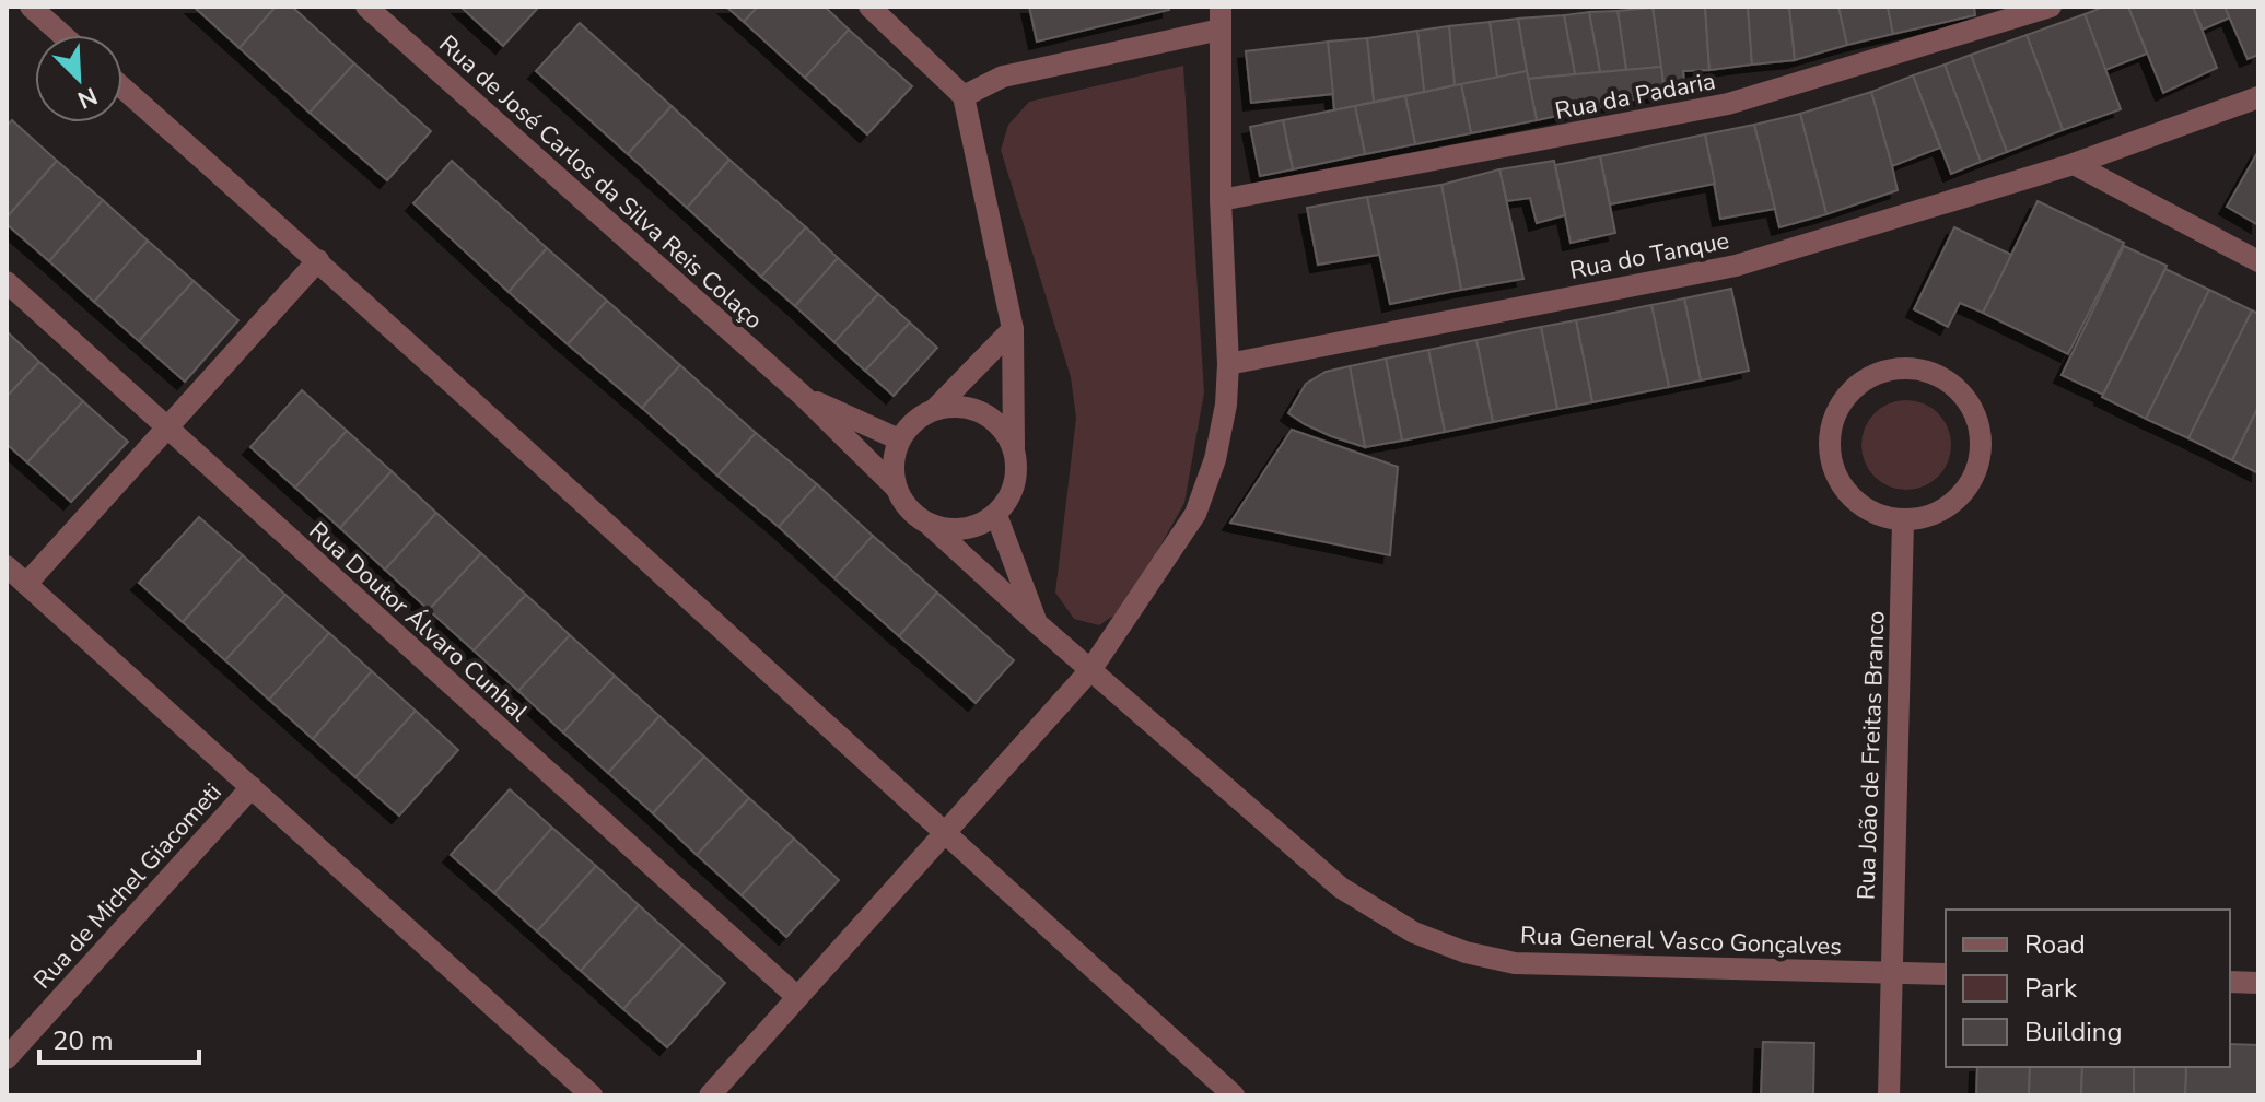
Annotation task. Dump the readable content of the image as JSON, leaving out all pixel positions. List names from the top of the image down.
{
  "streets": {
    "street": [
      "Rua da Padaria",
      "Rua de José Carlos da Silva Reis Colaço",
      "Rua do Tanque",
      "Rua Doutor Álvaro Cunhal",
      "Rua João de Freitas Branco",
      "Rua de Michel Giacometi",
      "Rua General Vasco Gonçalves"
    ]
  },
  "crossings": [
    ["Rua João de Freitas Branco", "Rua General Vasco Gonçalves"]
  ],
  "legend": ["Road", "Park", "Building"],
  "scale_bar": "20 m",
  "north": "bottom right"
}
